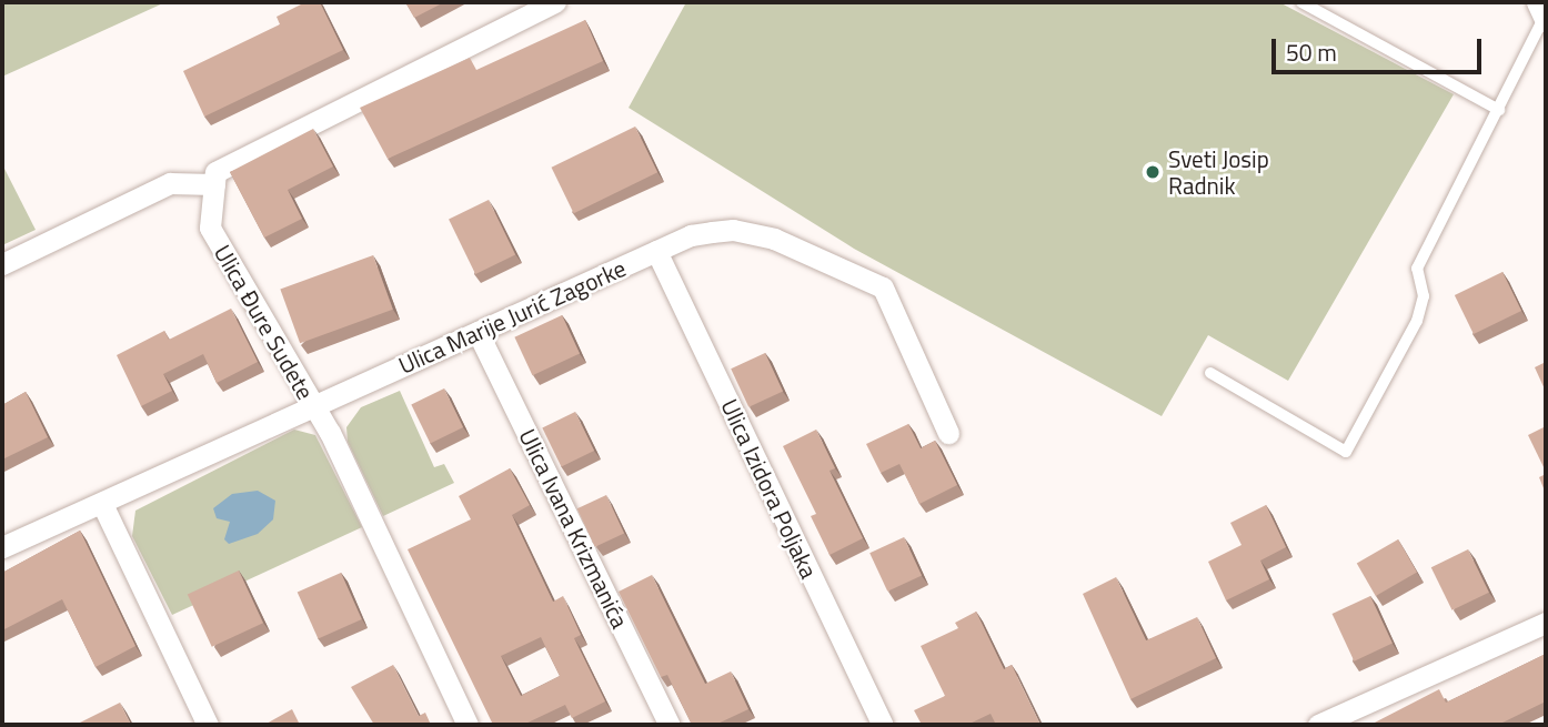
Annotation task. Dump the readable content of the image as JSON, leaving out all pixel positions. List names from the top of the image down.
{
  "streets": {
    "street": [
      "Ulica Marije Jurić Zagorke",
      "Ulica Đure Sudete",
      "Ulica Izidora Poljaka",
      "Ulica Ivana Krizmanića"
    ]
  },
  "crossings": [
    ["Ulica Marije Jurić Zagorke", "Ulica Đure Sudete"],
    ["Ulica Marije Jurić Zagorke", "Ulica Izidora Poljaka"],
    ["Ulica Marije Jurić Zagorke", "Ulica Ivana Krizmanića"]
  ],
  "places": ["Sveti Josip Radnik"],
  "scale_bar": "50 m"
}
